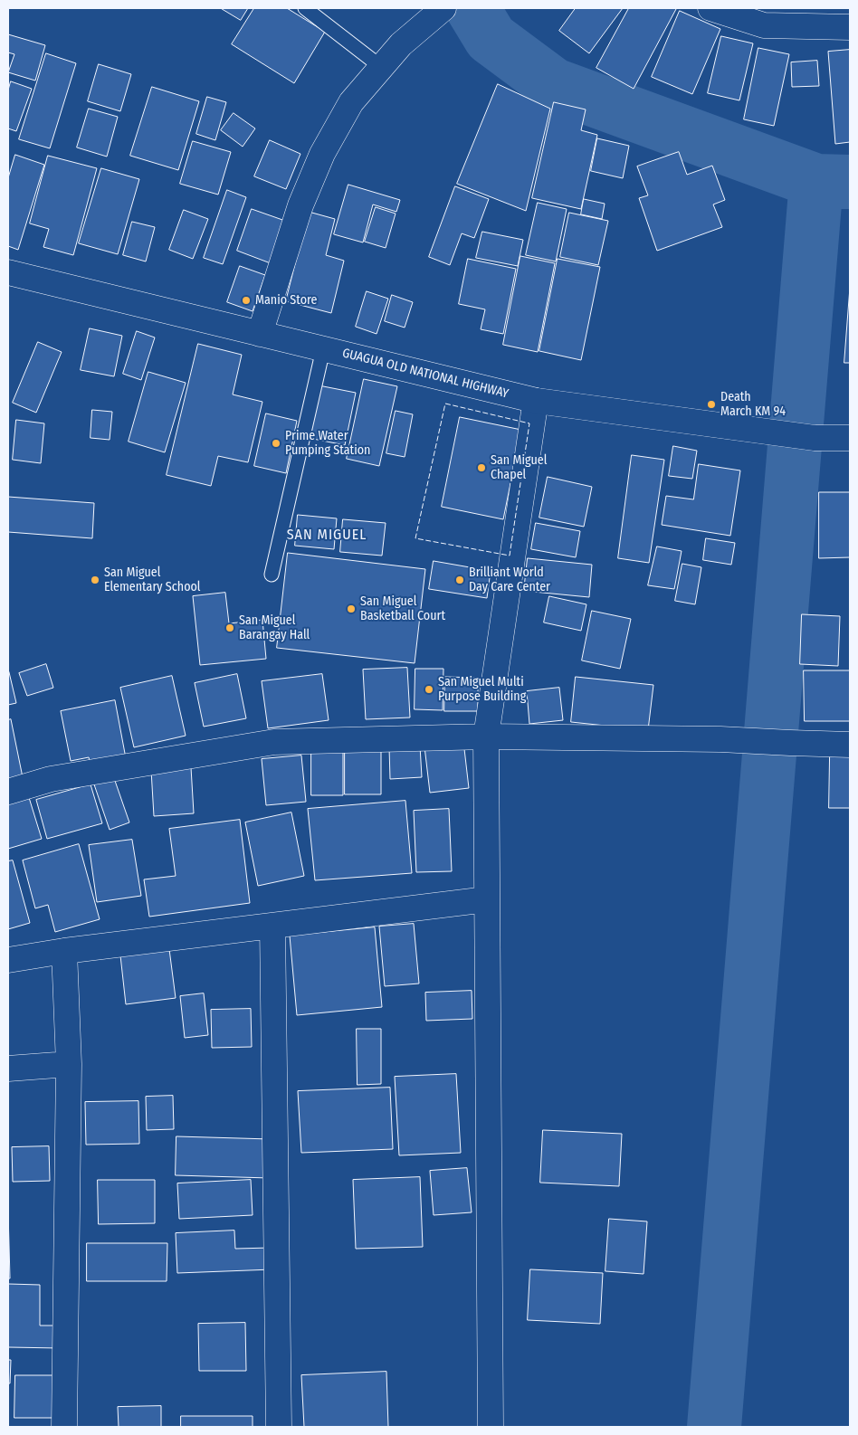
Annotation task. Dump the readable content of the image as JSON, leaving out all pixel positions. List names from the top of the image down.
{
  "streets": {
    "street": ["GUAGUA OLD NATIONAL HIGHWAY"]
  },
  "districts": ["SAN MIGUEL"],
  "places": [
    "Manio Store",
    "Death March KM 94",
    "Prime Water Pumping Station",
    "San Miguel Chapel",
    "San Miguel Elementary School",
    "Brilliant World Day Care Center",
    "San Miguel Basketball Court",
    "San Miguel Barangay Hall",
    "San Miguel Multi Purpose Building"
  ]
}
